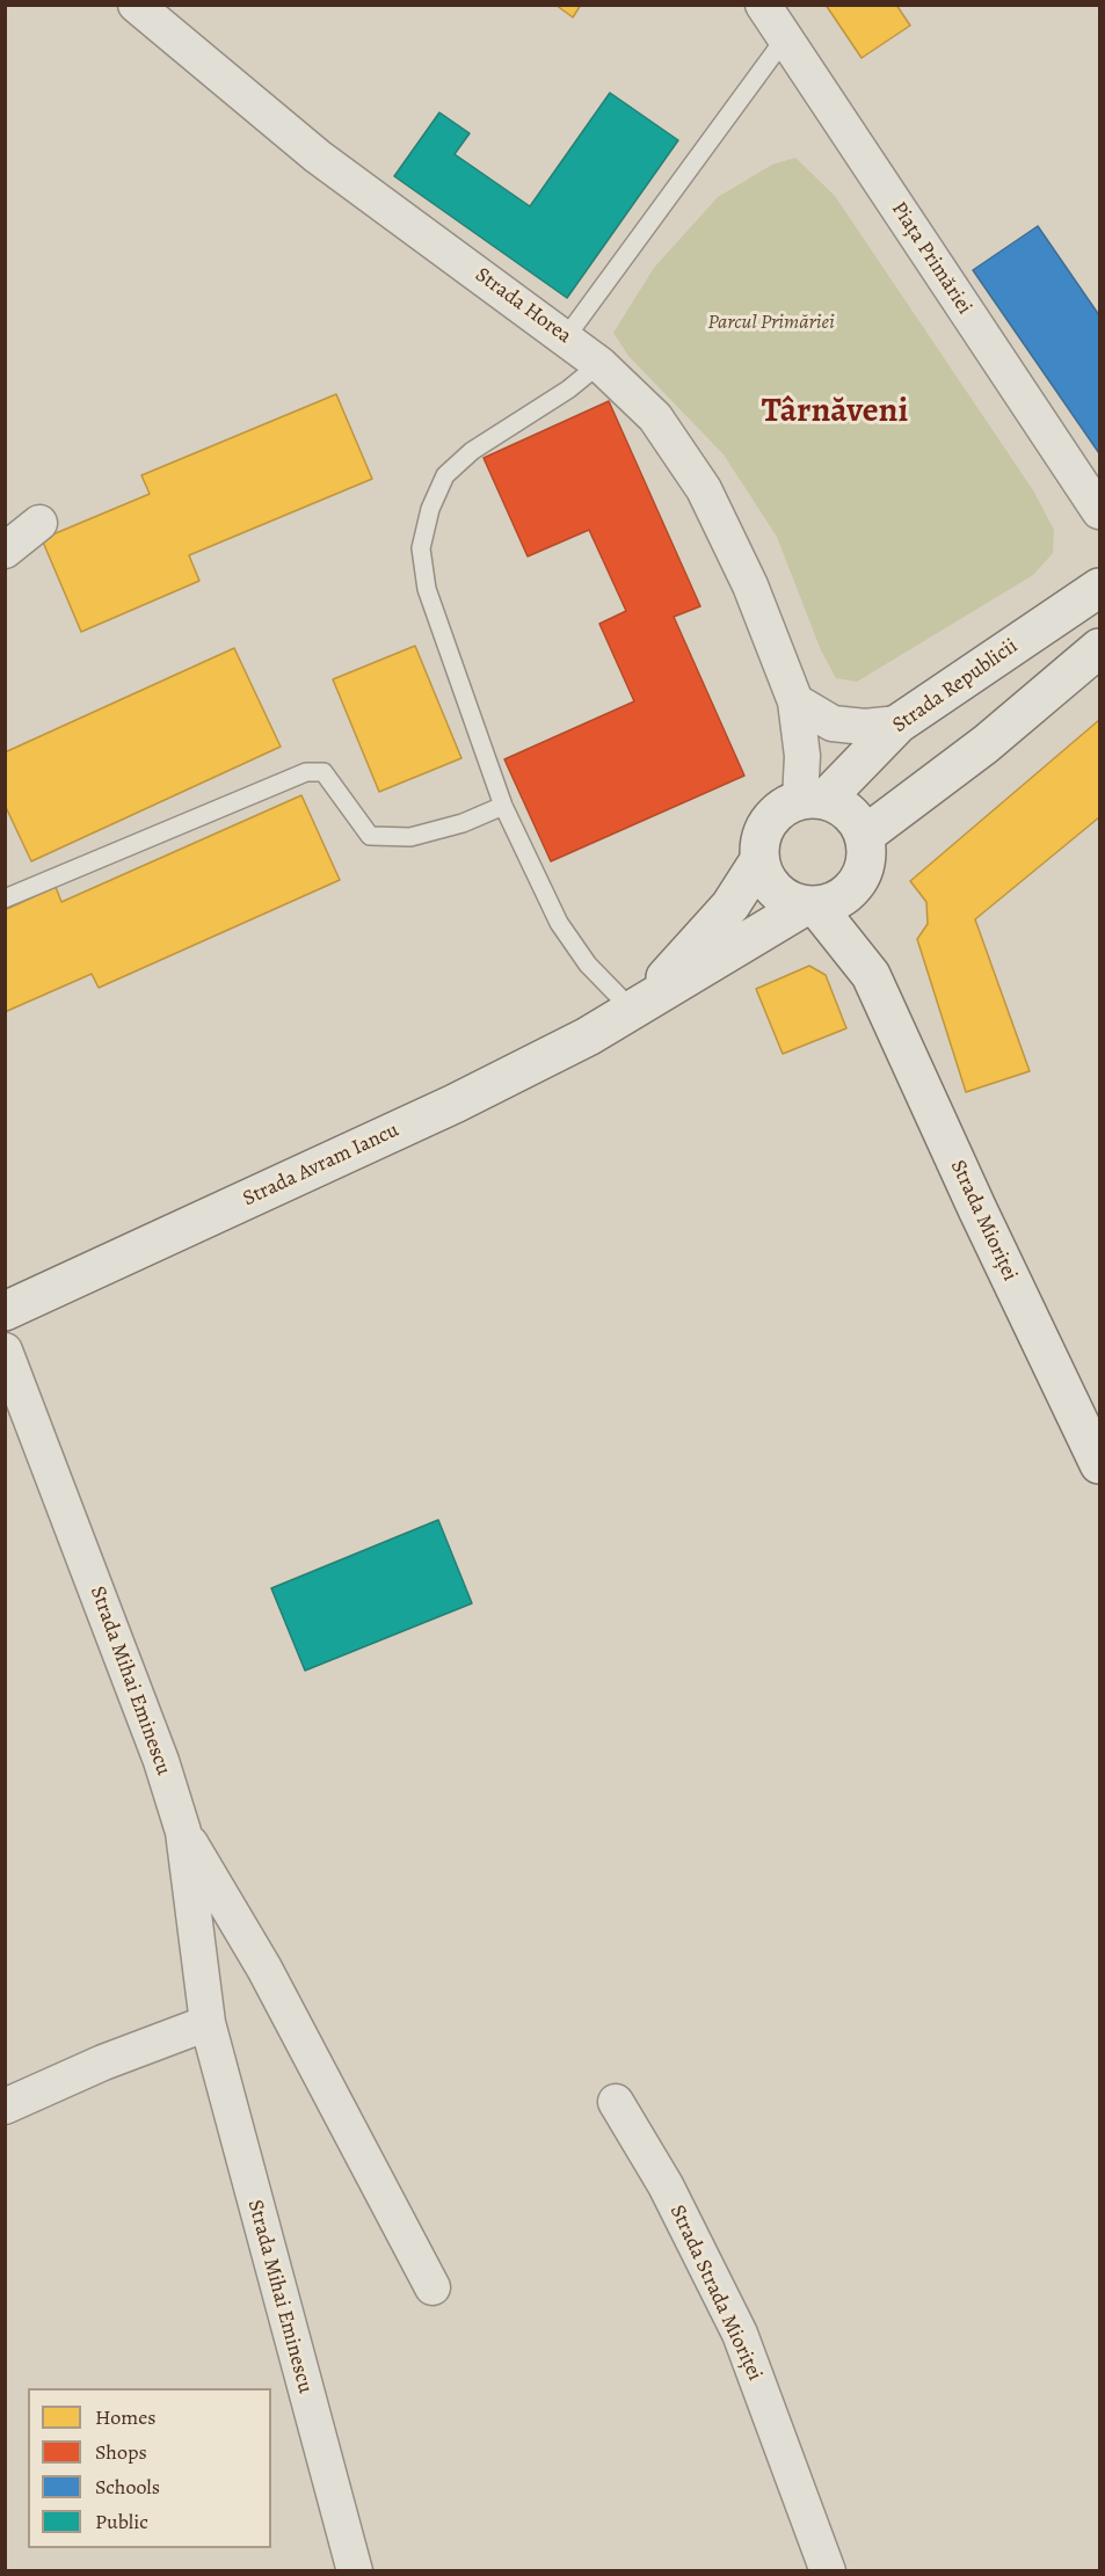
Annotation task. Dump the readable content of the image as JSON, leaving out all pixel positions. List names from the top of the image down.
{
  "streets": {
    "main road": ["Strada Republicii", "Strada Avram Iancu", "Strada Mioriței"],
    "street": [
      "Piața Primăriei",
      "Strada Horea",
      "Strada Mihai Eminescu",
      "Strada Strada Mioriței"
    ]
  },
  "crossings": [
    ["Strada Horea", "Strada Republicii"],
    ["Strada Horea", "Strada Avram Iancu"],
    ["Strada Horea", "Strada Mioriței"],
    ["Strada Republicii", "Strada Avram Iancu"],
    ["Strada Republicii", "Strada Mioriței"],
    ["Strada Avram Iancu", "Strada Mioriței"]
  ],
  "districts": ["Târnăveni"],
  "parks": ["Parcul Primăriei"],
  "legend": [
    "Homes",
    "Shops",
    "Schools",
    "Public"
  ]
}
